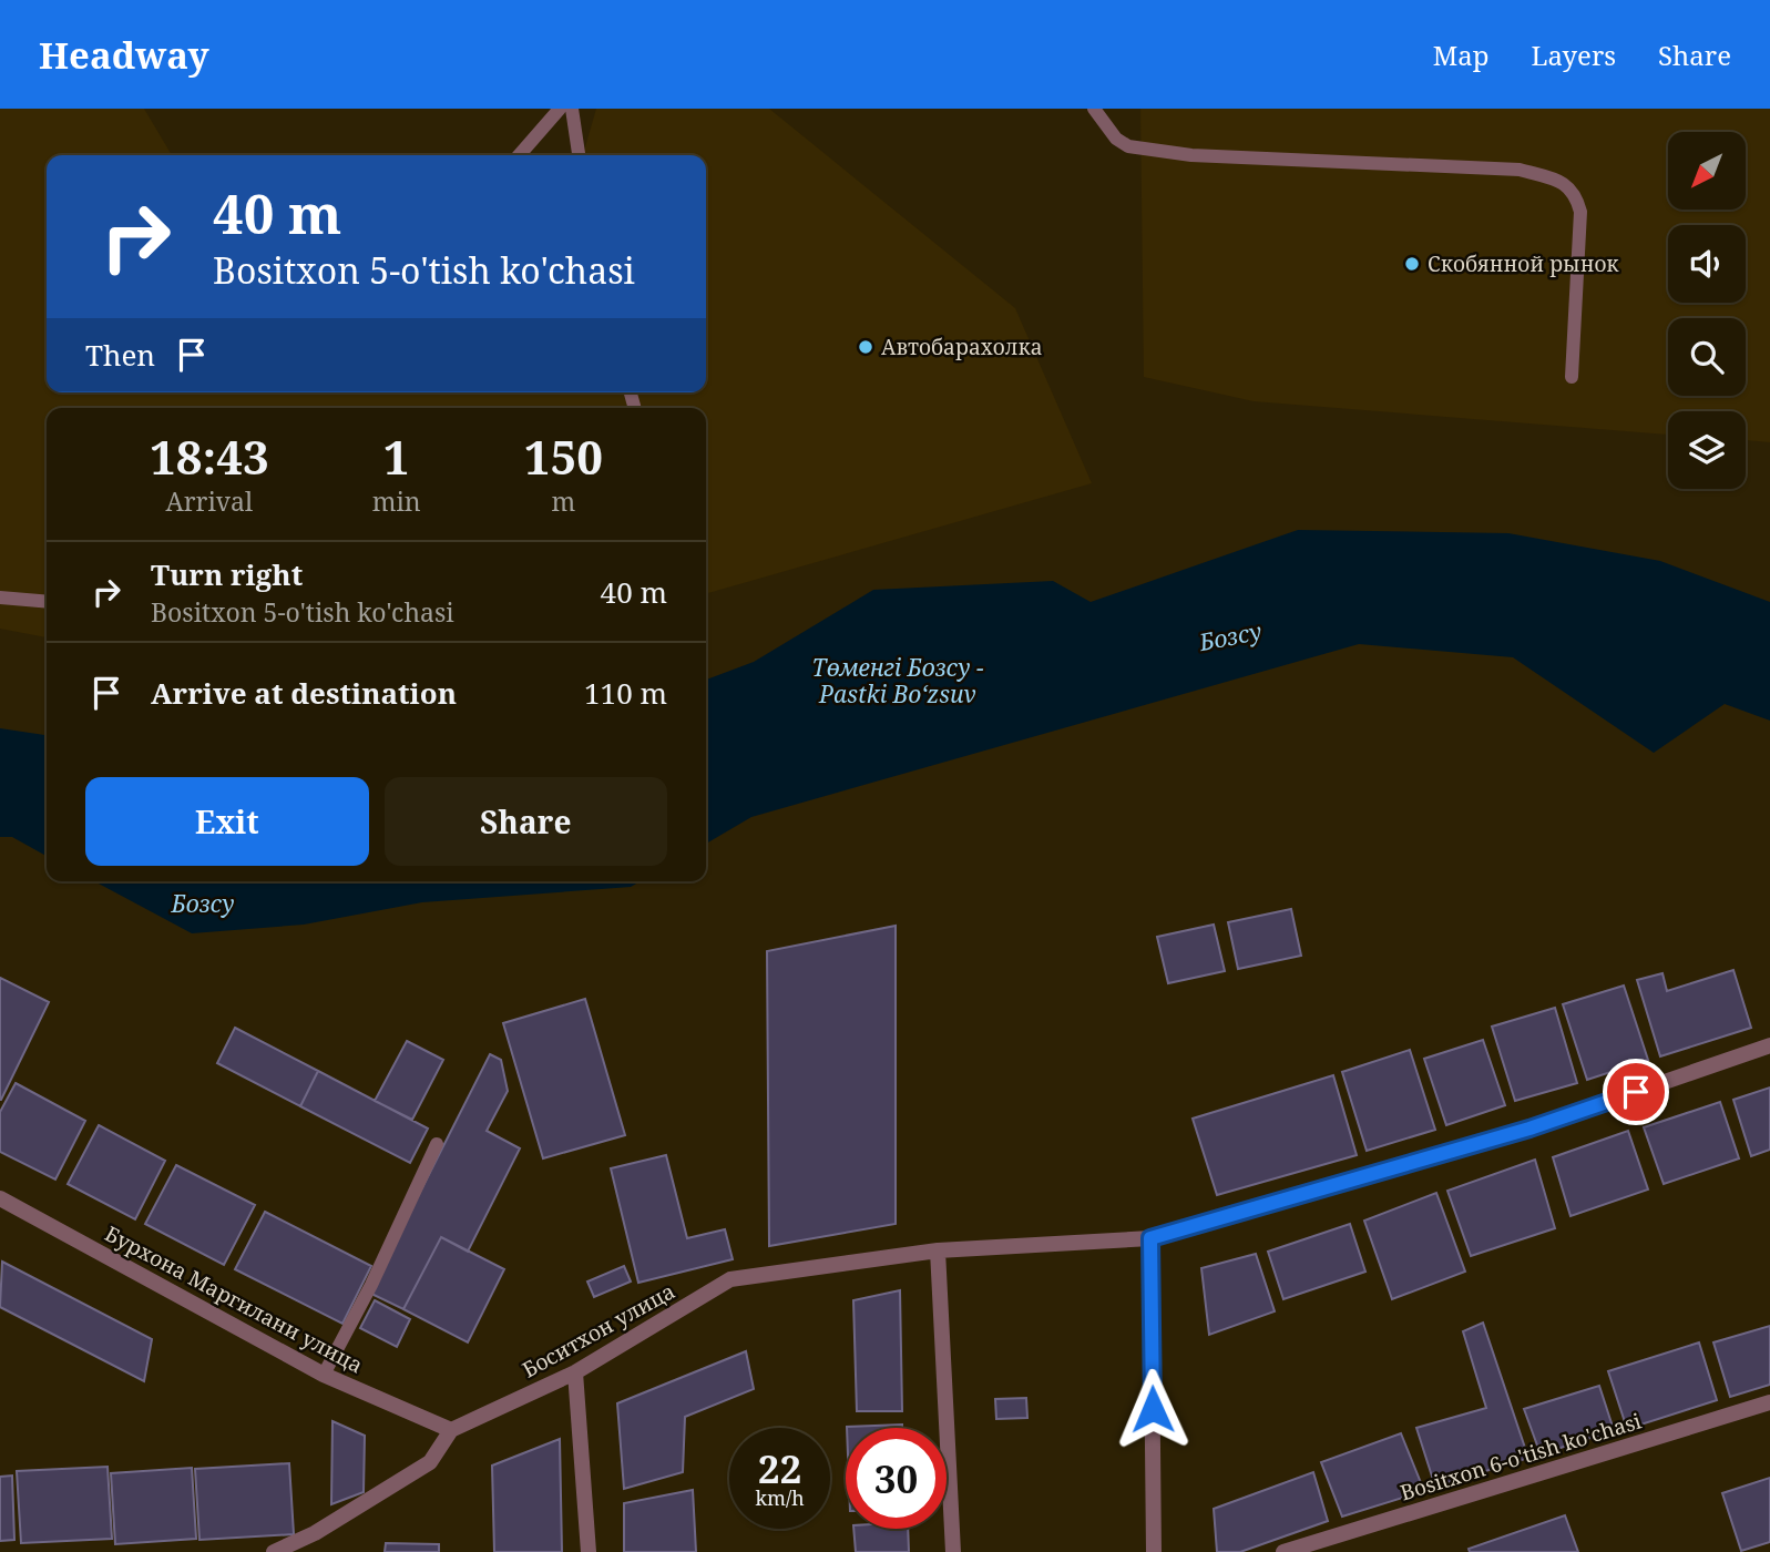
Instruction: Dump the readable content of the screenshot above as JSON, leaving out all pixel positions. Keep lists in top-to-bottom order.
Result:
{
  "streets": {
    "street": ["Бурхона Маргилани улица", "Боситхон улица", "Bositxon 6-o'tish ko'chasi"]
  },
  "crossings": [
    ["Бурхона Маргилани улица", "Боситхон улица"]
  ],
  "water": ["Бозсу", "Төменгі Бозсу - Pastki Boʻzsuv"],
  "places": ["Скобянной рынок", "Автобарахолка"],
  "north": "bottom left",
  "page": {
    "header": "Headway",
    "nav": ["Map", "Layers", "Share"],
    "turn": ["40 m", "Bositxon 5-o'tish ko'chasi"],
    "then": "Then",
    "eta": [
      "18:43",
      "Arrival",
      "1",
      "min",
      "150",
      "m"
    ],
    "list": [
      {
        "name": "Turn right",
        "note": "Bositxon 5-o'tish ko'chasi",
        "value": "40 m"
      },
      {
        "name": "Arrive at destination",
        "value": "110 m"
      }
    ],
    "buttons": ["Exit", "Share"],
    "speed": "22 km/h",
    "limit": "30"
  }
}
